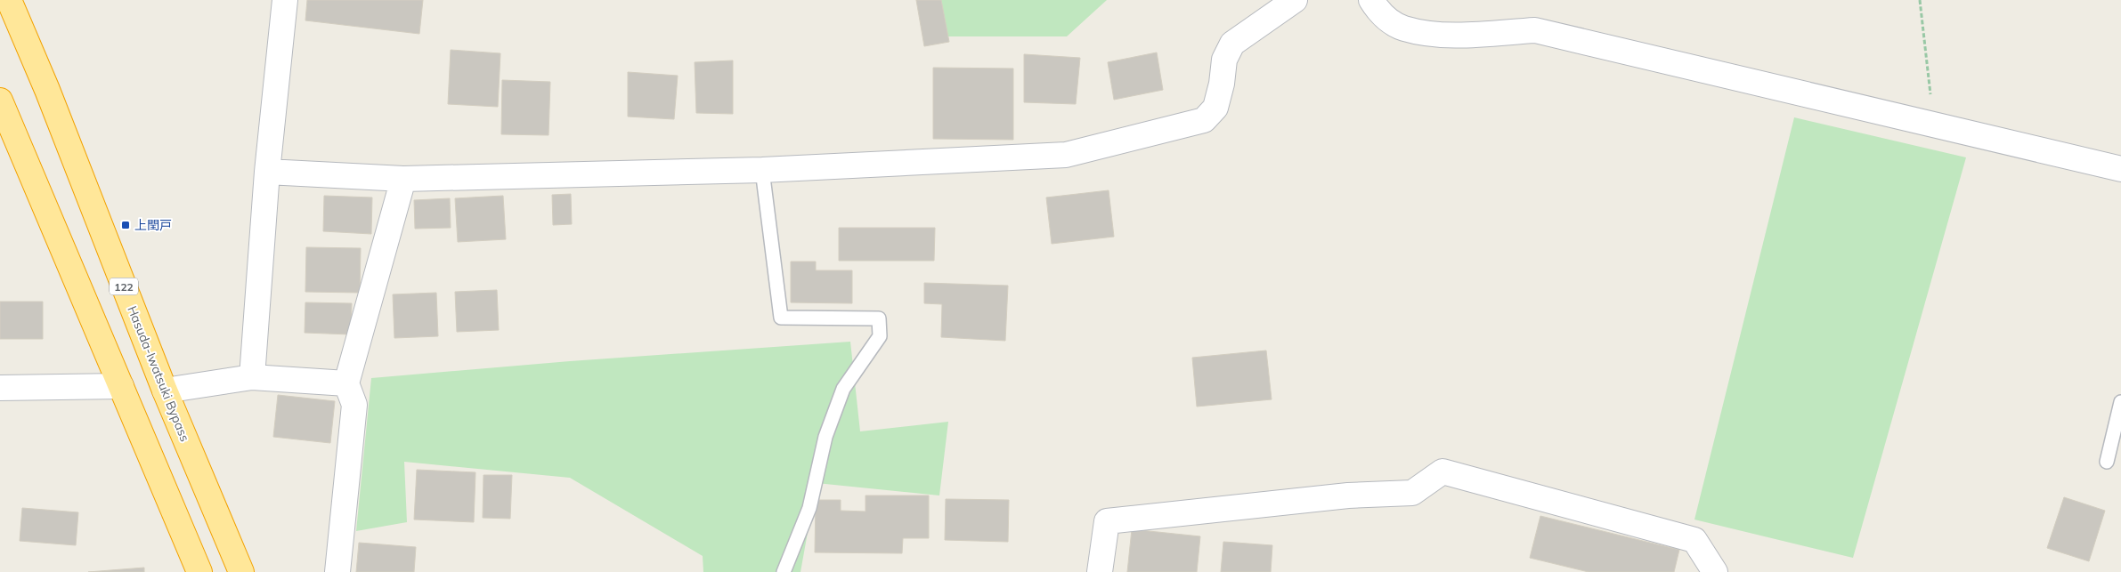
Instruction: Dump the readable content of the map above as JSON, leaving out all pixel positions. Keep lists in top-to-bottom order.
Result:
{
  "streets": {
    "highway": ["122", "Hasuda-Iwatsuki Bypass"]
  },
  "places": {
    "transit": ["上閏戸"]
  }
}
